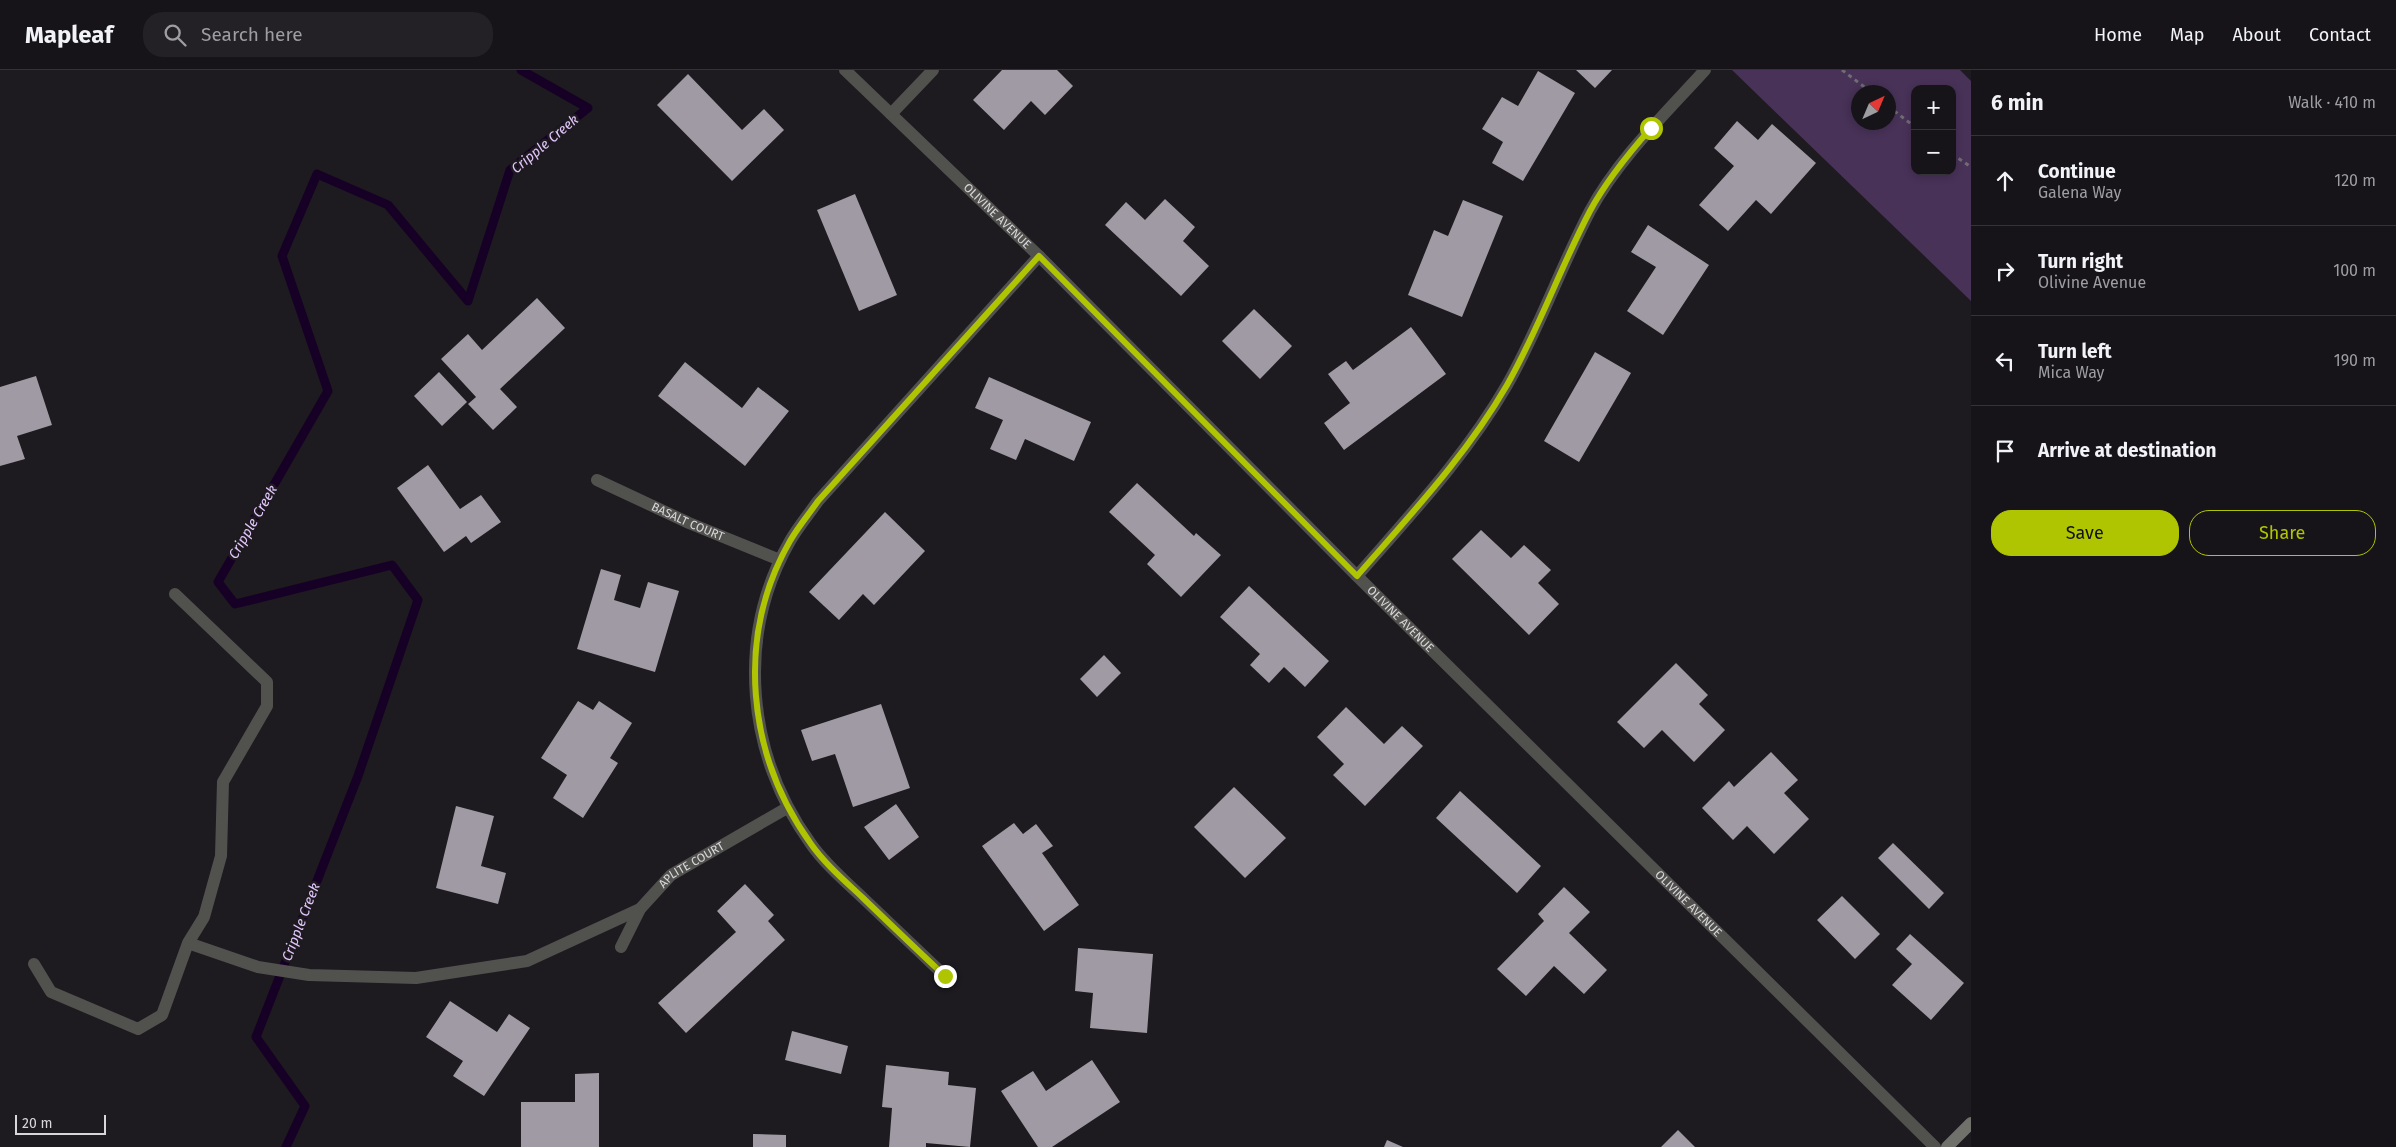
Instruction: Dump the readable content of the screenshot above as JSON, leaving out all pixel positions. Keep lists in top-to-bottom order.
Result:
{
  "streets": {
    "street": ["OLIVINE AVENUE", "BASALT COURT", "APLITE COURT"]
  },
  "water": ["Cripple Creek"],
  "scale_bar": "20 m",
  "north": "top right",
  "page": {
    "header": "Mapleaf",
    "search": "Search here",
    "nav": [
      "Home",
      "Map",
      "About",
      "Contact"
    ],
    "heading": ["6 min", "Walk · 410 m"],
    "map_buttons": ["+", "−"],
    "list": [
      ["Continue", "Galena Way", "120 m"],
      ["Turn right", "Olivine Avenue", "100 m"],
      ["Turn left", "Mica Way", "190 m"],
      "Arrive at destination"
    ],
    "buttons": ["Save", "Share"],
    "scale": "20 m"
  }
}
